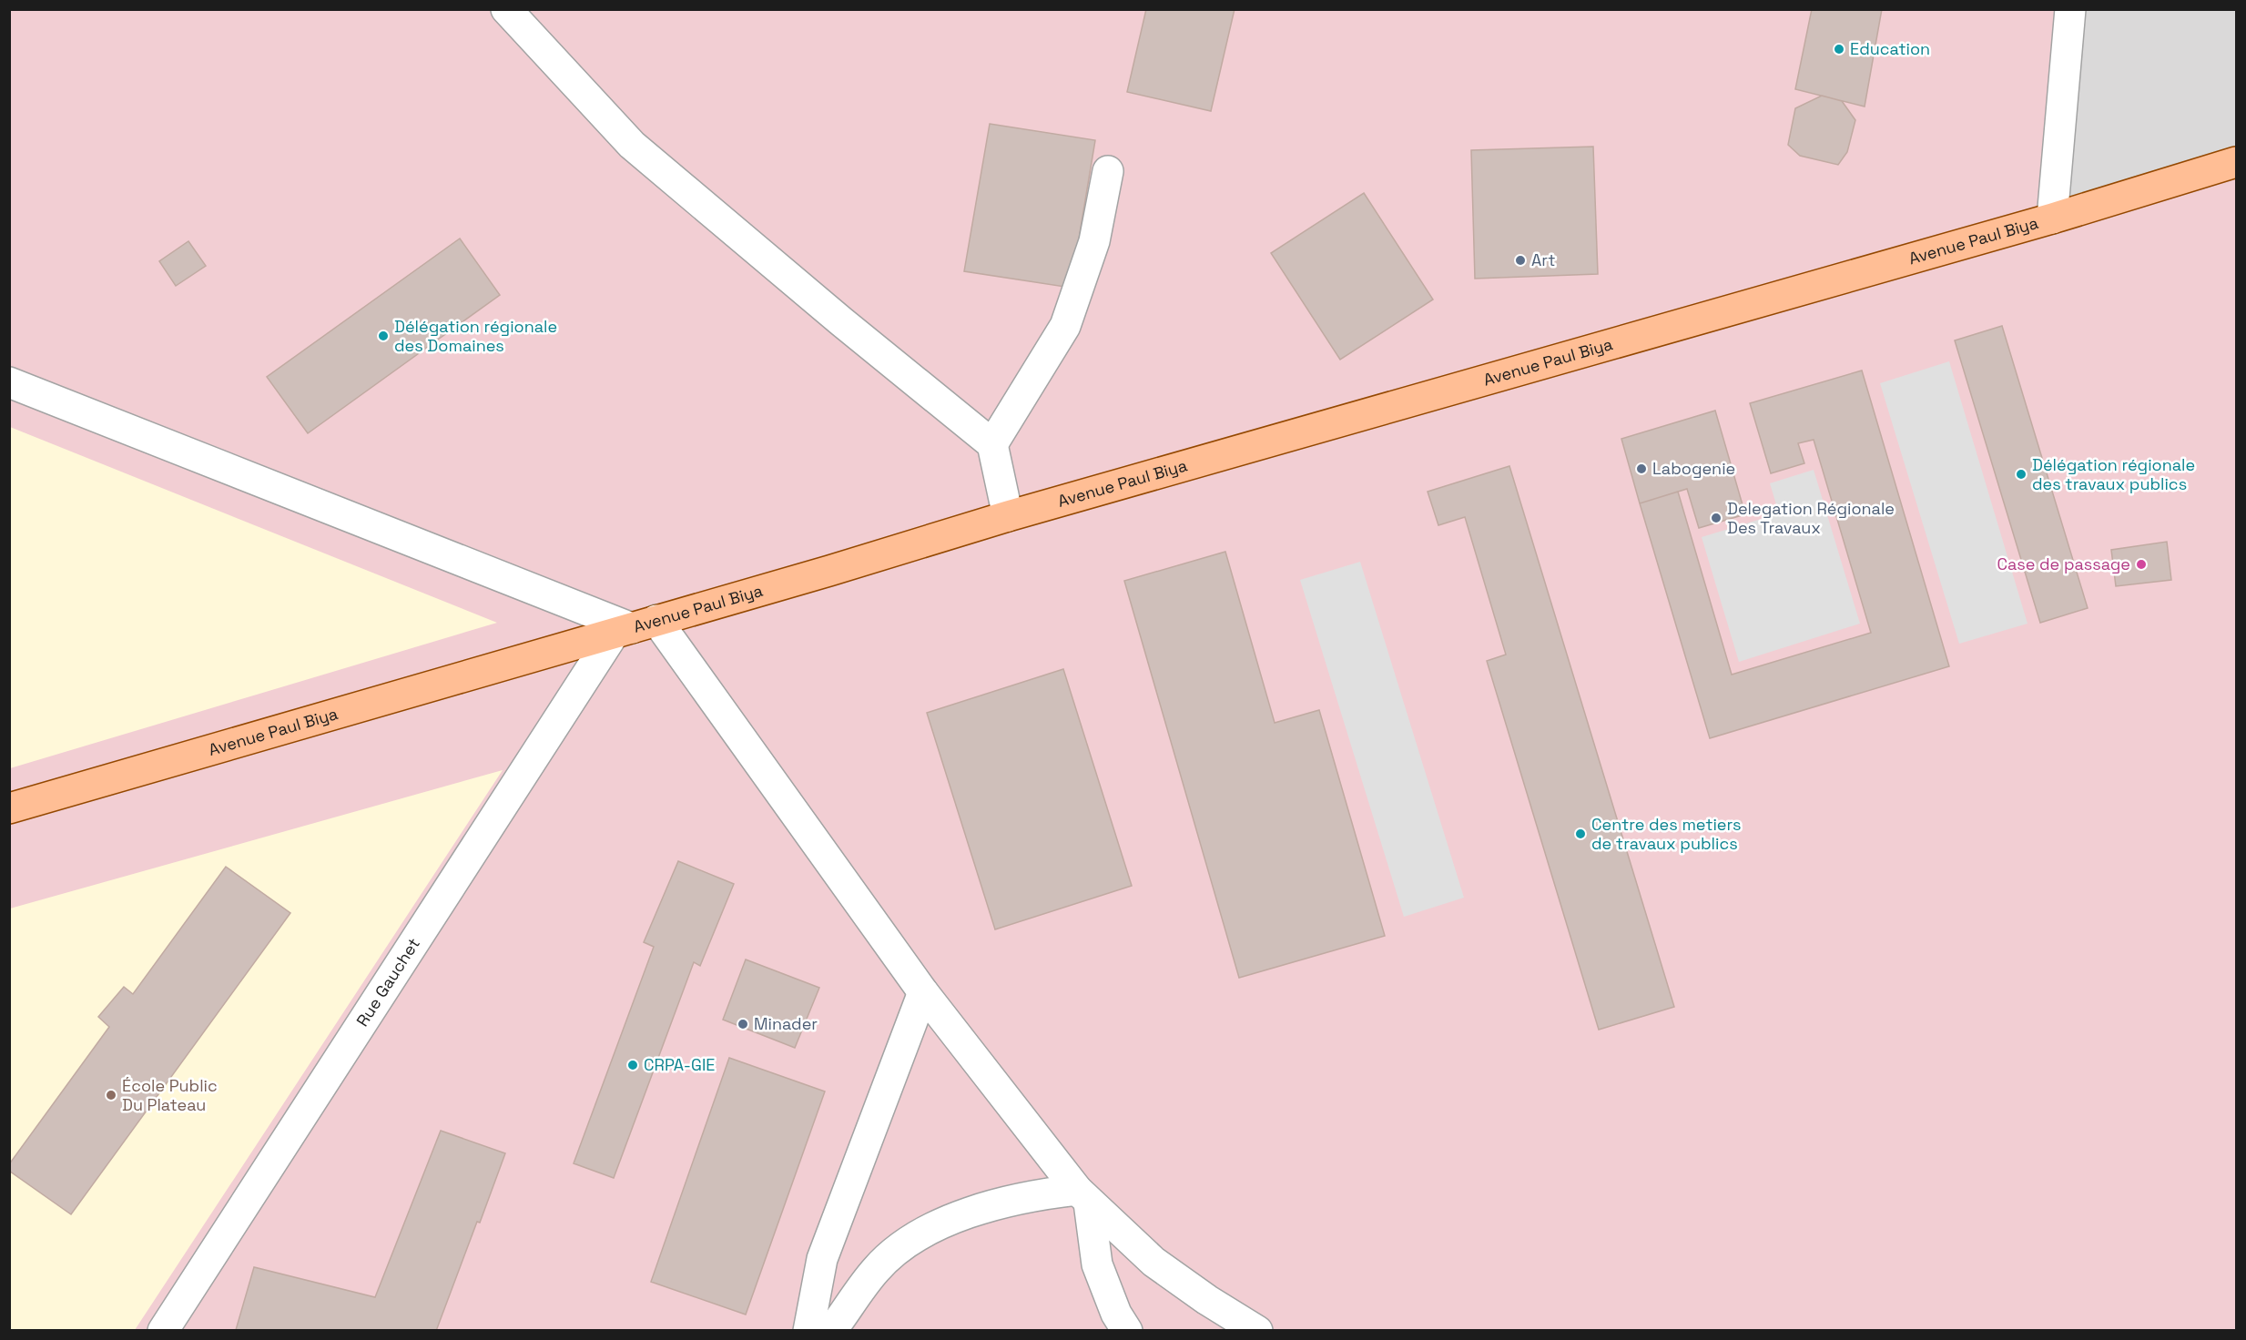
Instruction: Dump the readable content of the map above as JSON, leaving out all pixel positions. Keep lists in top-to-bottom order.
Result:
{
  "streets": {
    "main road": ["Avenue Paul Biya"],
    "street": ["Rue Gauchet"]
  },
  "crossings": [
    ["Avenue Paul Biya", "Rue Gauchet"]
  ],
  "places": [
    "Education",
    "Art",
    "Délégation régionale des Domaines",
    "Labogenie",
    "Délégation régionale des travaux publics",
    "Delegation Régionale Des Travaux",
    "Case de passage",
    "Centre des metiers de travaux publics",
    "Minader",
    "CRPA-GIE",
    "École Public Du Plateau"
  ]
}
